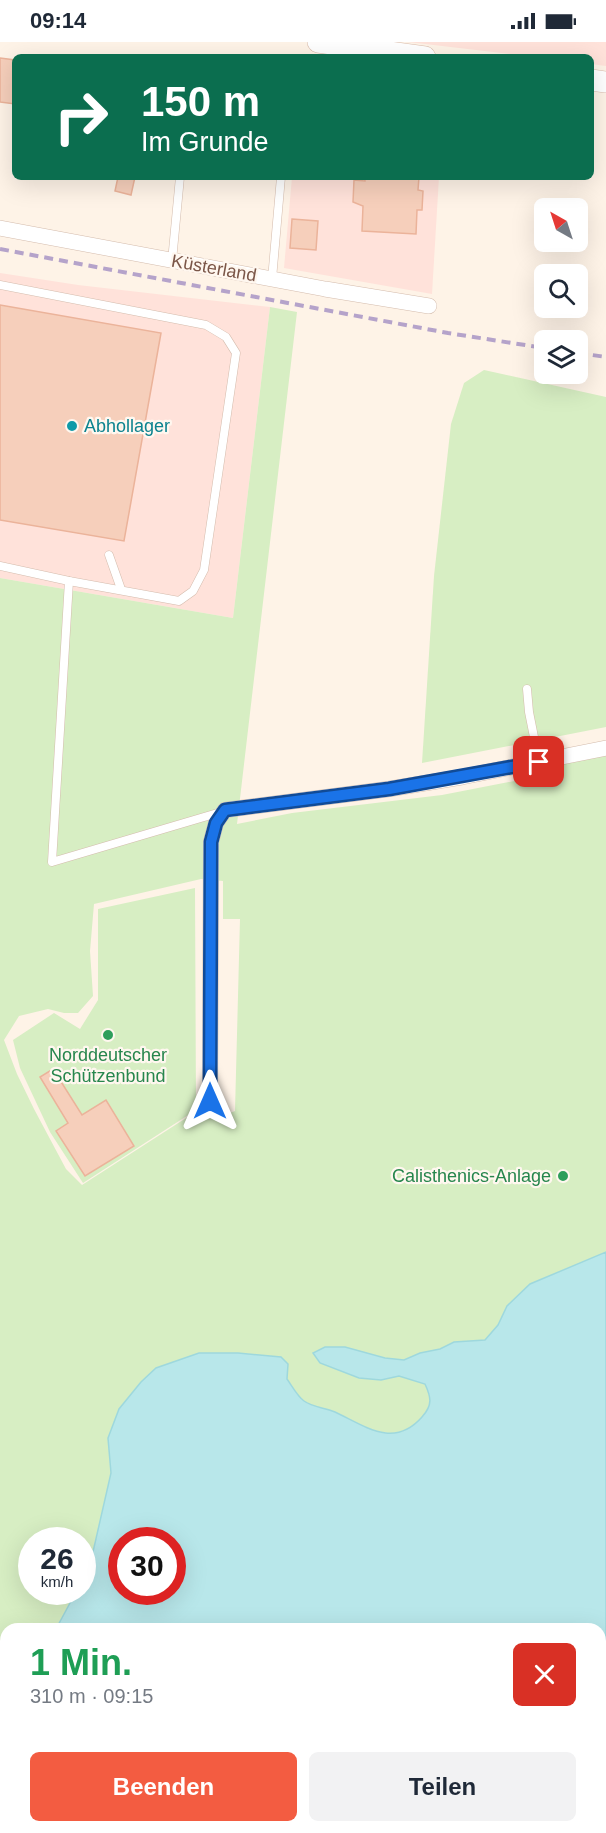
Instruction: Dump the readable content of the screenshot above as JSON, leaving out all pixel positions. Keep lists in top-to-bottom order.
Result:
{
  "streets": {
    "street": ["Küsterland"]
  },
  "places": ["Abhollager", "Norddeutscher Schützenbund", "Calisthenics-Anlage"],
  "north": "top left",
  "page": {
    "status": "09:14",
    "turn": ["150 m", "Im Grunde"],
    "speed": "26 km/h",
    "limit": "30",
    "heading": ["1 Min.", "310 m · 09:15"],
    "buttons": ["Beenden", "Teilen"]
  }
}
